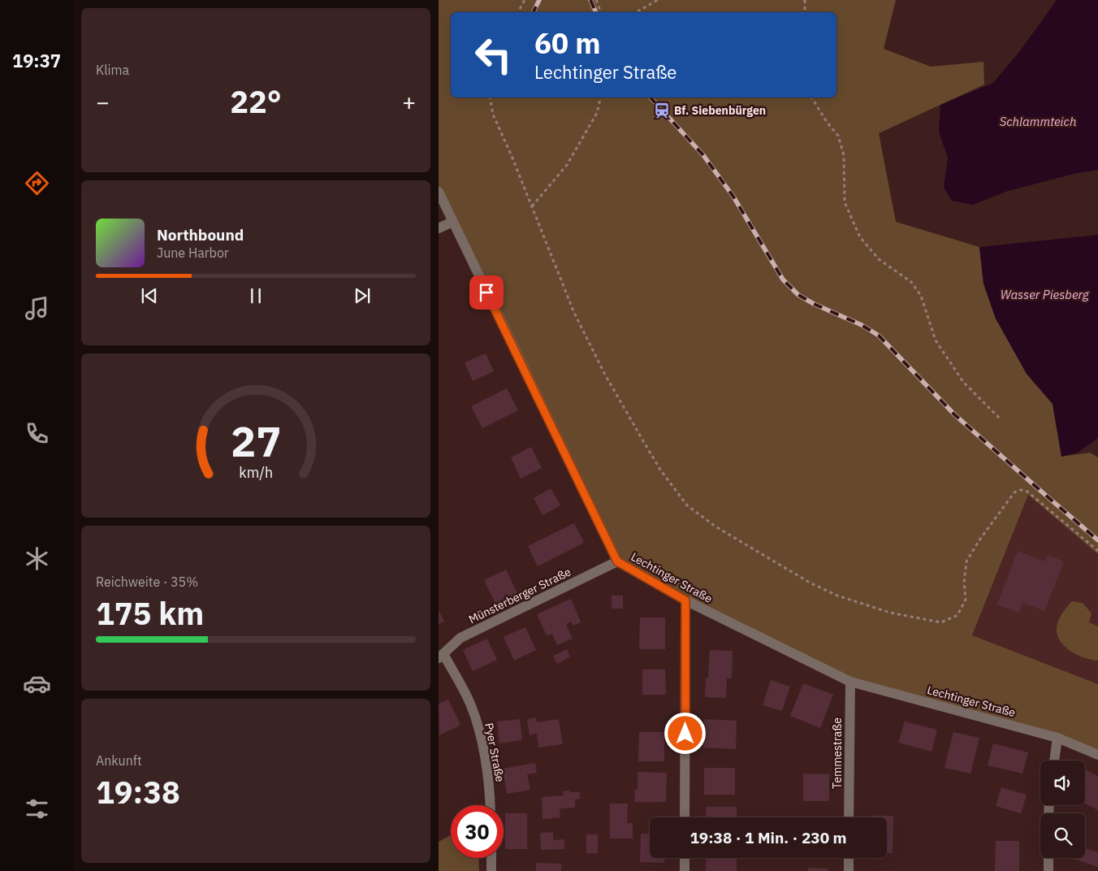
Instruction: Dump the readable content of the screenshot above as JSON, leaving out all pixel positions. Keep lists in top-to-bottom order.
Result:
{
  "streets": {
    "street": [
      "Lechtinger Straße",
      "Münsterberger Straße",
      "Pyer Straße",
      "Temmestraße"
    ]
  },
  "crossings": [
    ["Lechtinger Straße", "Münsterberger Straße"],
    ["Lechtinger Straße", "Temmestraße"],
    ["Münsterberger Straße", "Pyer Straße"]
  ],
  "water": ["Schlammteich", "Wasser Piesberg"],
  "places": {
    "station": ["Bf. Siebenbürgen"]
  },
  "page": {
    "tabs": "19:37",
    "tile": [
      "Klima",
      ["Reichweite · 35%", "175 km"],
      ["Ankunft", "19:38"]
    ],
    "turn": ["60 m", "Lechtinger Straße"],
    "heat": ["−", "22°", "+"],
    "song": ["Northbound", "June Harbor"],
    "limit": "30",
    "trip": "19:38 · 1 Min. · 230 m",
    "gauge": ["27", "km/h"]
  }
}
